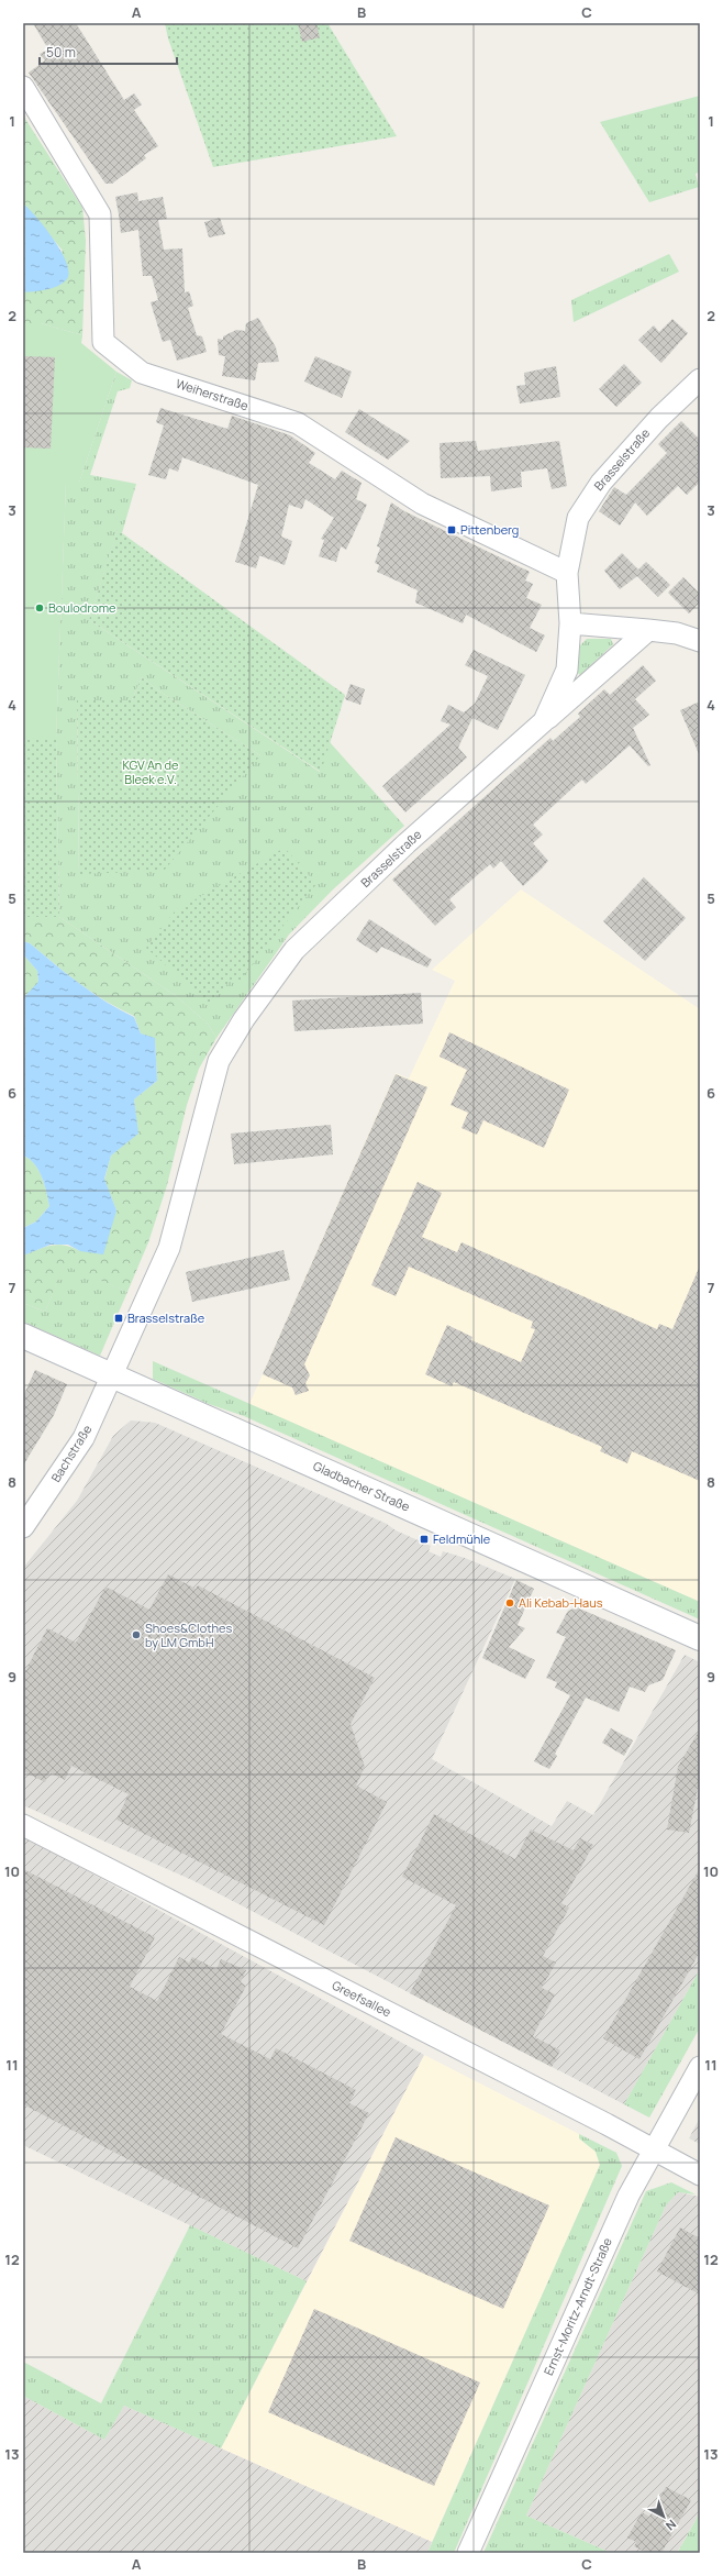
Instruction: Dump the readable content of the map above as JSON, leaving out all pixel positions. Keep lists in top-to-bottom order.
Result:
{
  "streets": {
    "main road": ["Gladbacher Straße"],
    "street": [
      "Weiherstraße",
      "Brasselstraße",
      "Bachstraße",
      "Greefsallee",
      "Ernst-Moritz-Arndt-Straße"
    ]
  },
  "crossings": [
    ["Weiherstraße", "Brasselstraße"],
    ["Brasselstraße", "Bachstraße"],
    ["Brasselstraße", "Gladbacher Straße"],
    ["Bachstraße", "Gladbacher Straße"],
    ["Greefsallee", "Ernst-Moritz-Arndt-Straße"]
  ],
  "parks": ["KGV An de Bleek e.V."],
  "places": {
    "transit": ["Pittenberg", "Brasselstraße", "Feldmühle"],
    "other": ["Boulodrome", "Ali Kebab-Haus", "Shoes&Clothes by LM GmbH"]
  },
  "scale_bar": "50 m",
  "north": "bottom right",
  "grid": {
    "columns": ["A", "B", "C"],
    "rows": [
      "1",
      "2",
      "3",
      "4",
      "5",
      "6",
      "7",
      "8",
      "9",
      "10",
      "11",
      "12",
      "13"
    ]
  }
}
